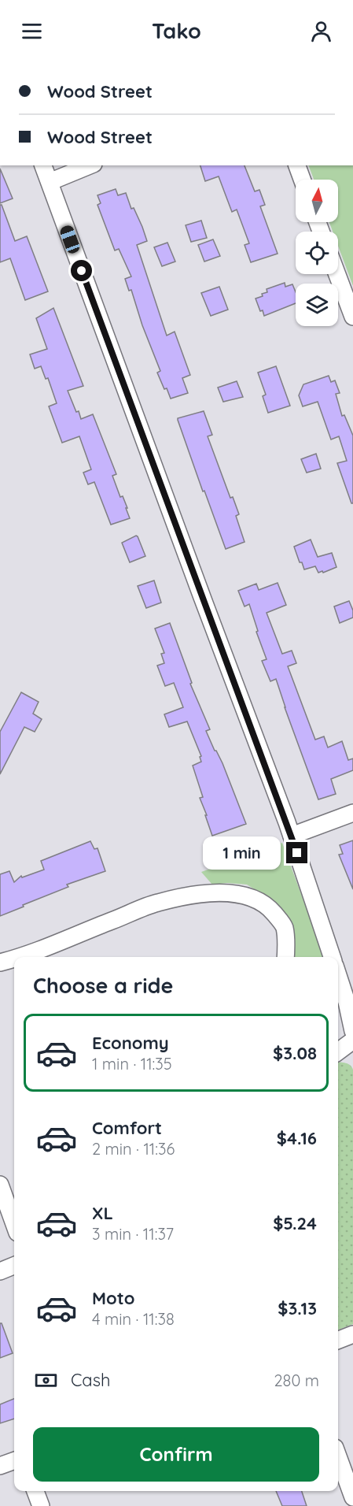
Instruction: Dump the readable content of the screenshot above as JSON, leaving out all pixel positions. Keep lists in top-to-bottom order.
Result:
{
  "north": "top",
  "page": {
    "header": "Tako",
    "banner": ["Wood Street", "Wood Street"],
    "bubble": "1 min",
    "heading": "Choose a ride",
    "list": [
      {
        "name": "Economy",
        "note": "1 min · 11:35",
        "value": "$3.08"
      },
      {
        "name": "Comfort",
        "note": "2 min · 11:36",
        "value": "$4.16"
      },
      {
        "name": "XL",
        "note": "3 min · 11:37",
        "value": "$5.24"
      },
      {
        "name": "Moto",
        "note": "4 min · 11:38",
        "value": "$3.13"
      }
    ],
    "pay": ["Cash", "280 m"],
    "buttons": "Confirm"
  }
}
